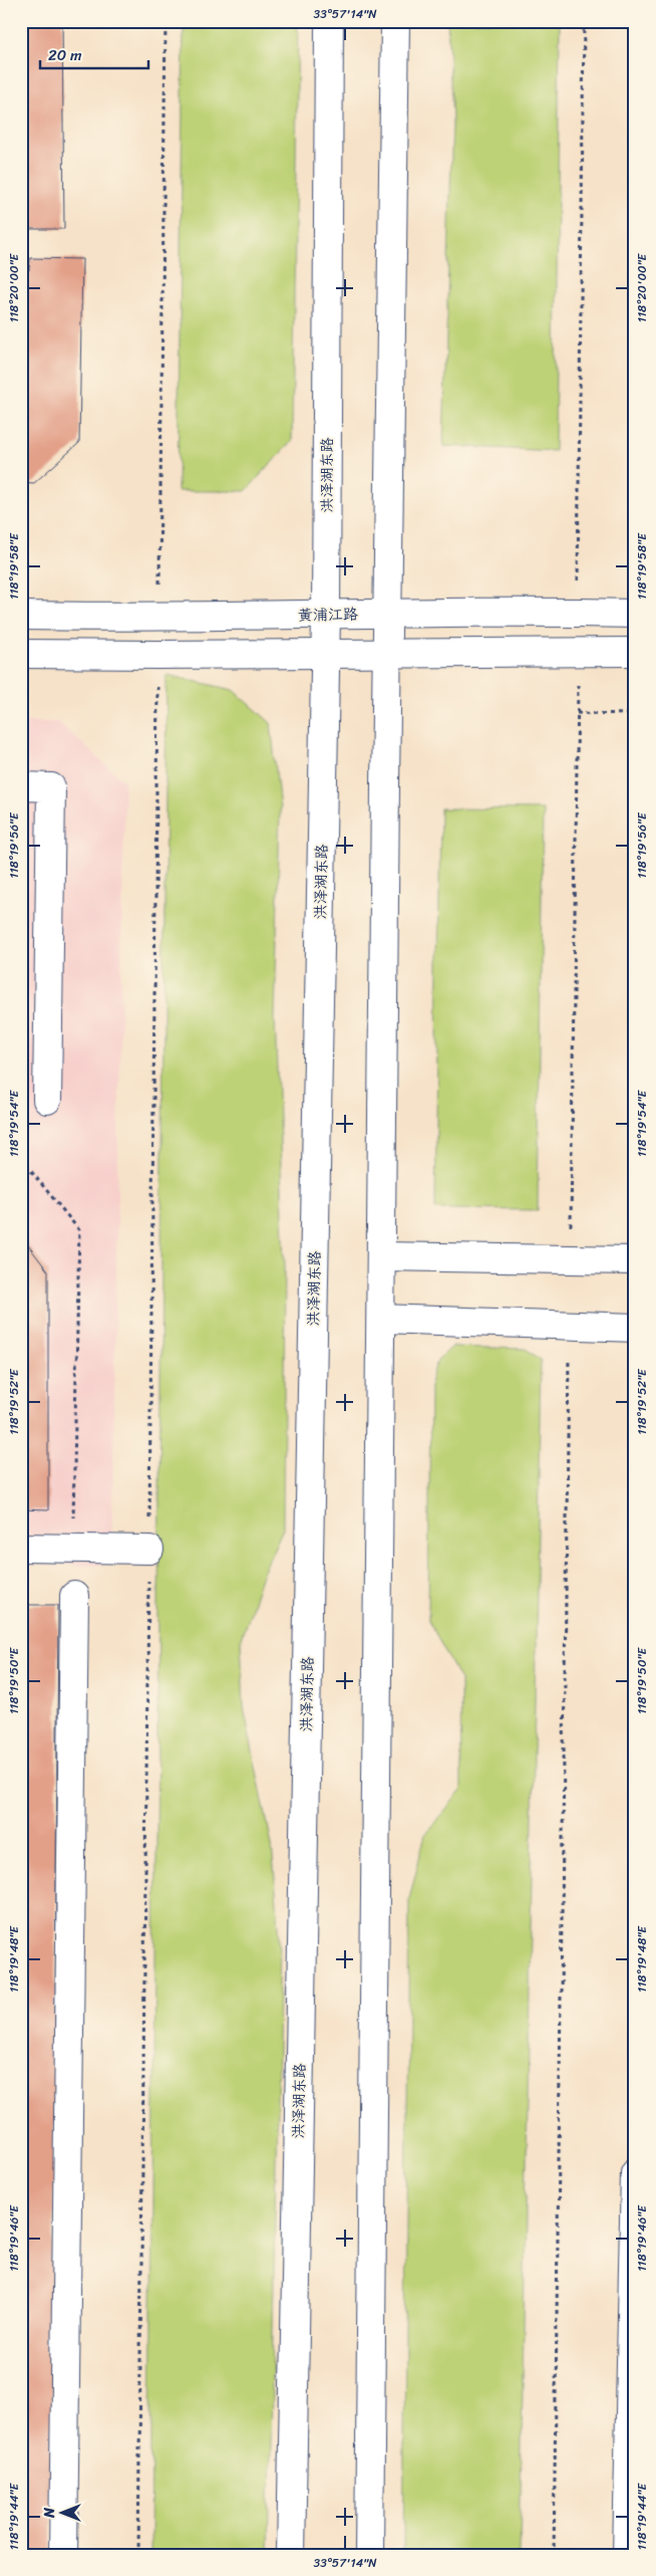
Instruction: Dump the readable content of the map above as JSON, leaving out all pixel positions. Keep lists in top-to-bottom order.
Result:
{
  "streets": {
    "main road": ["洪泽湖东路", "黄浦江路"]
  },
  "crossings": [
    ["洪泽湖东路", "黄浦江路"]
  ],
  "scale_bar": "20 m",
  "north": "left",
  "coordinates": [
    "33°57'14\"N",
    "118°20'00\"E",
    "118°19'58\"E",
    "118°19'56\"E",
    "118°19'54\"E",
    "118°19'52\"E",
    "118°19'50\"E",
    "118°19'48\"E",
    "118°19'46\"E",
    "118°19'44\"E"
  ]
}
